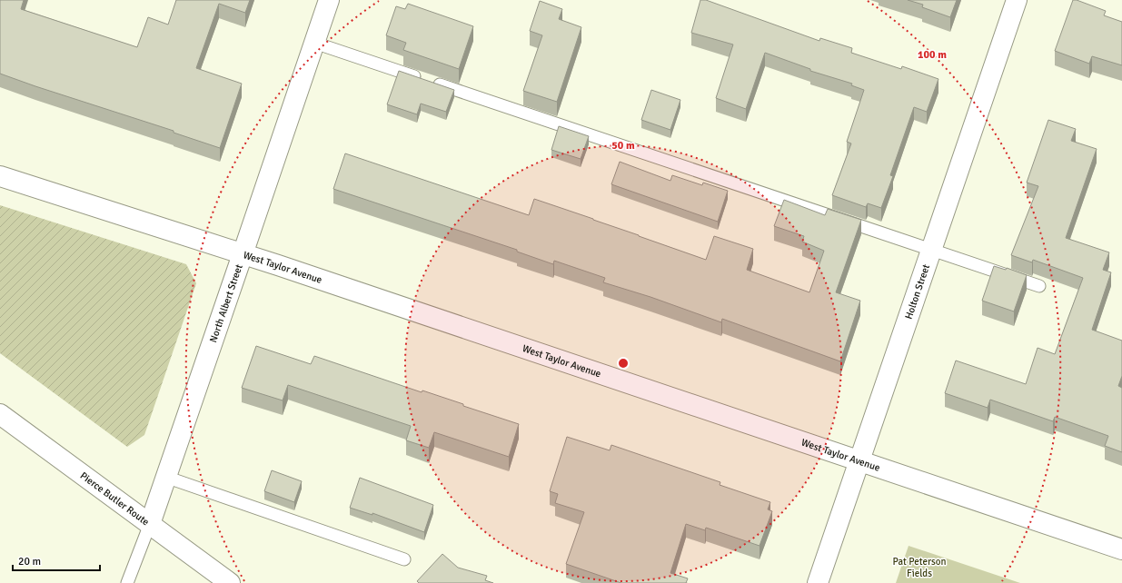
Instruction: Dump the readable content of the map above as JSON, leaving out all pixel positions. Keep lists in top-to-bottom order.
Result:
{
  "streets": {
    "street": [
      "West Taylor Avenue",
      "Holton Street",
      "North Albert Street",
      "Pierce Butler Route"
    ]
  },
  "crossings": [
    ["West Taylor Avenue", "Holton Street"],
    ["West Taylor Avenue", "North Albert Street"],
    ["North Albert Street", "Pierce Butler Route"]
  ],
  "parks": ["Pat Peterson Fields"],
  "scale_bar": "20 m",
  "rings": ["100 m", "50 m"]
}
